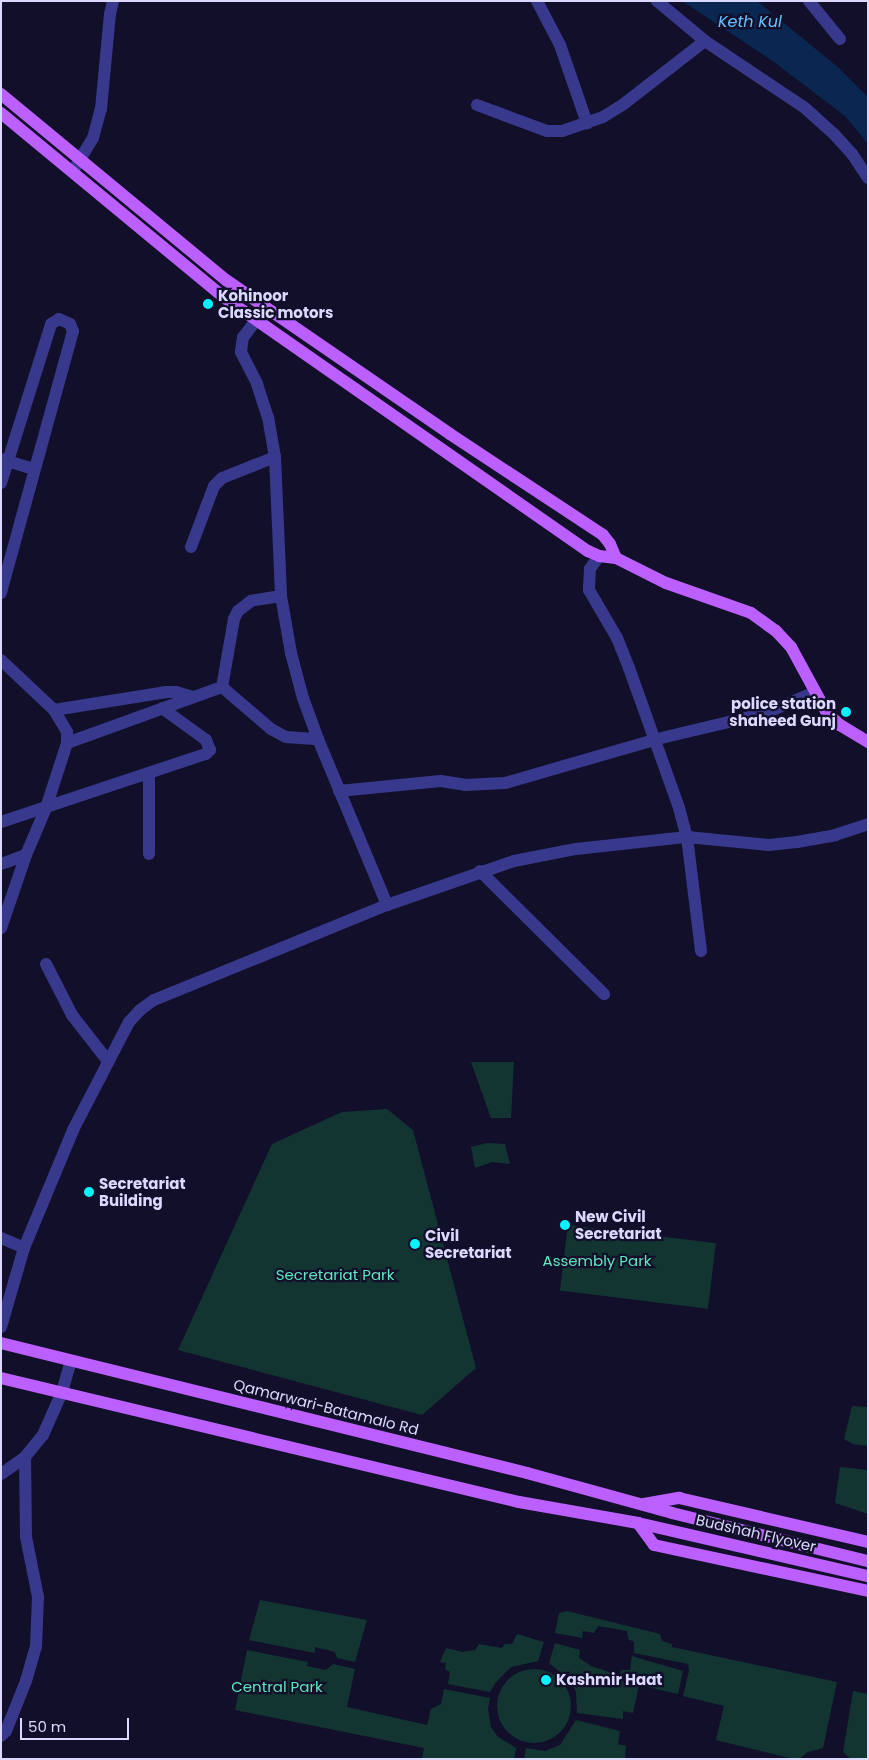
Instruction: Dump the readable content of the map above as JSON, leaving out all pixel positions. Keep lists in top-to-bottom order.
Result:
{
  "streets": {
    "main road": ["Qamarwari-Batamalo Rd", "Budshah Flyover"]
  },
  "crossings": [
    ["Qamarwari-Batamalo Rd", "Budshah Flyover"]
  ],
  "water": ["Keth Kul"],
  "parks": ["Assembly Park", "Secretariat Park", "Central Park"],
  "places": [
    "Kohinoor Classic motors",
    "police station shaheed Gunj",
    "Secretariat Building",
    "New Civil Secretariat",
    "Civil Secretariat",
    "Kashmir Haat"
  ],
  "scale_bar": "50 m"
}
